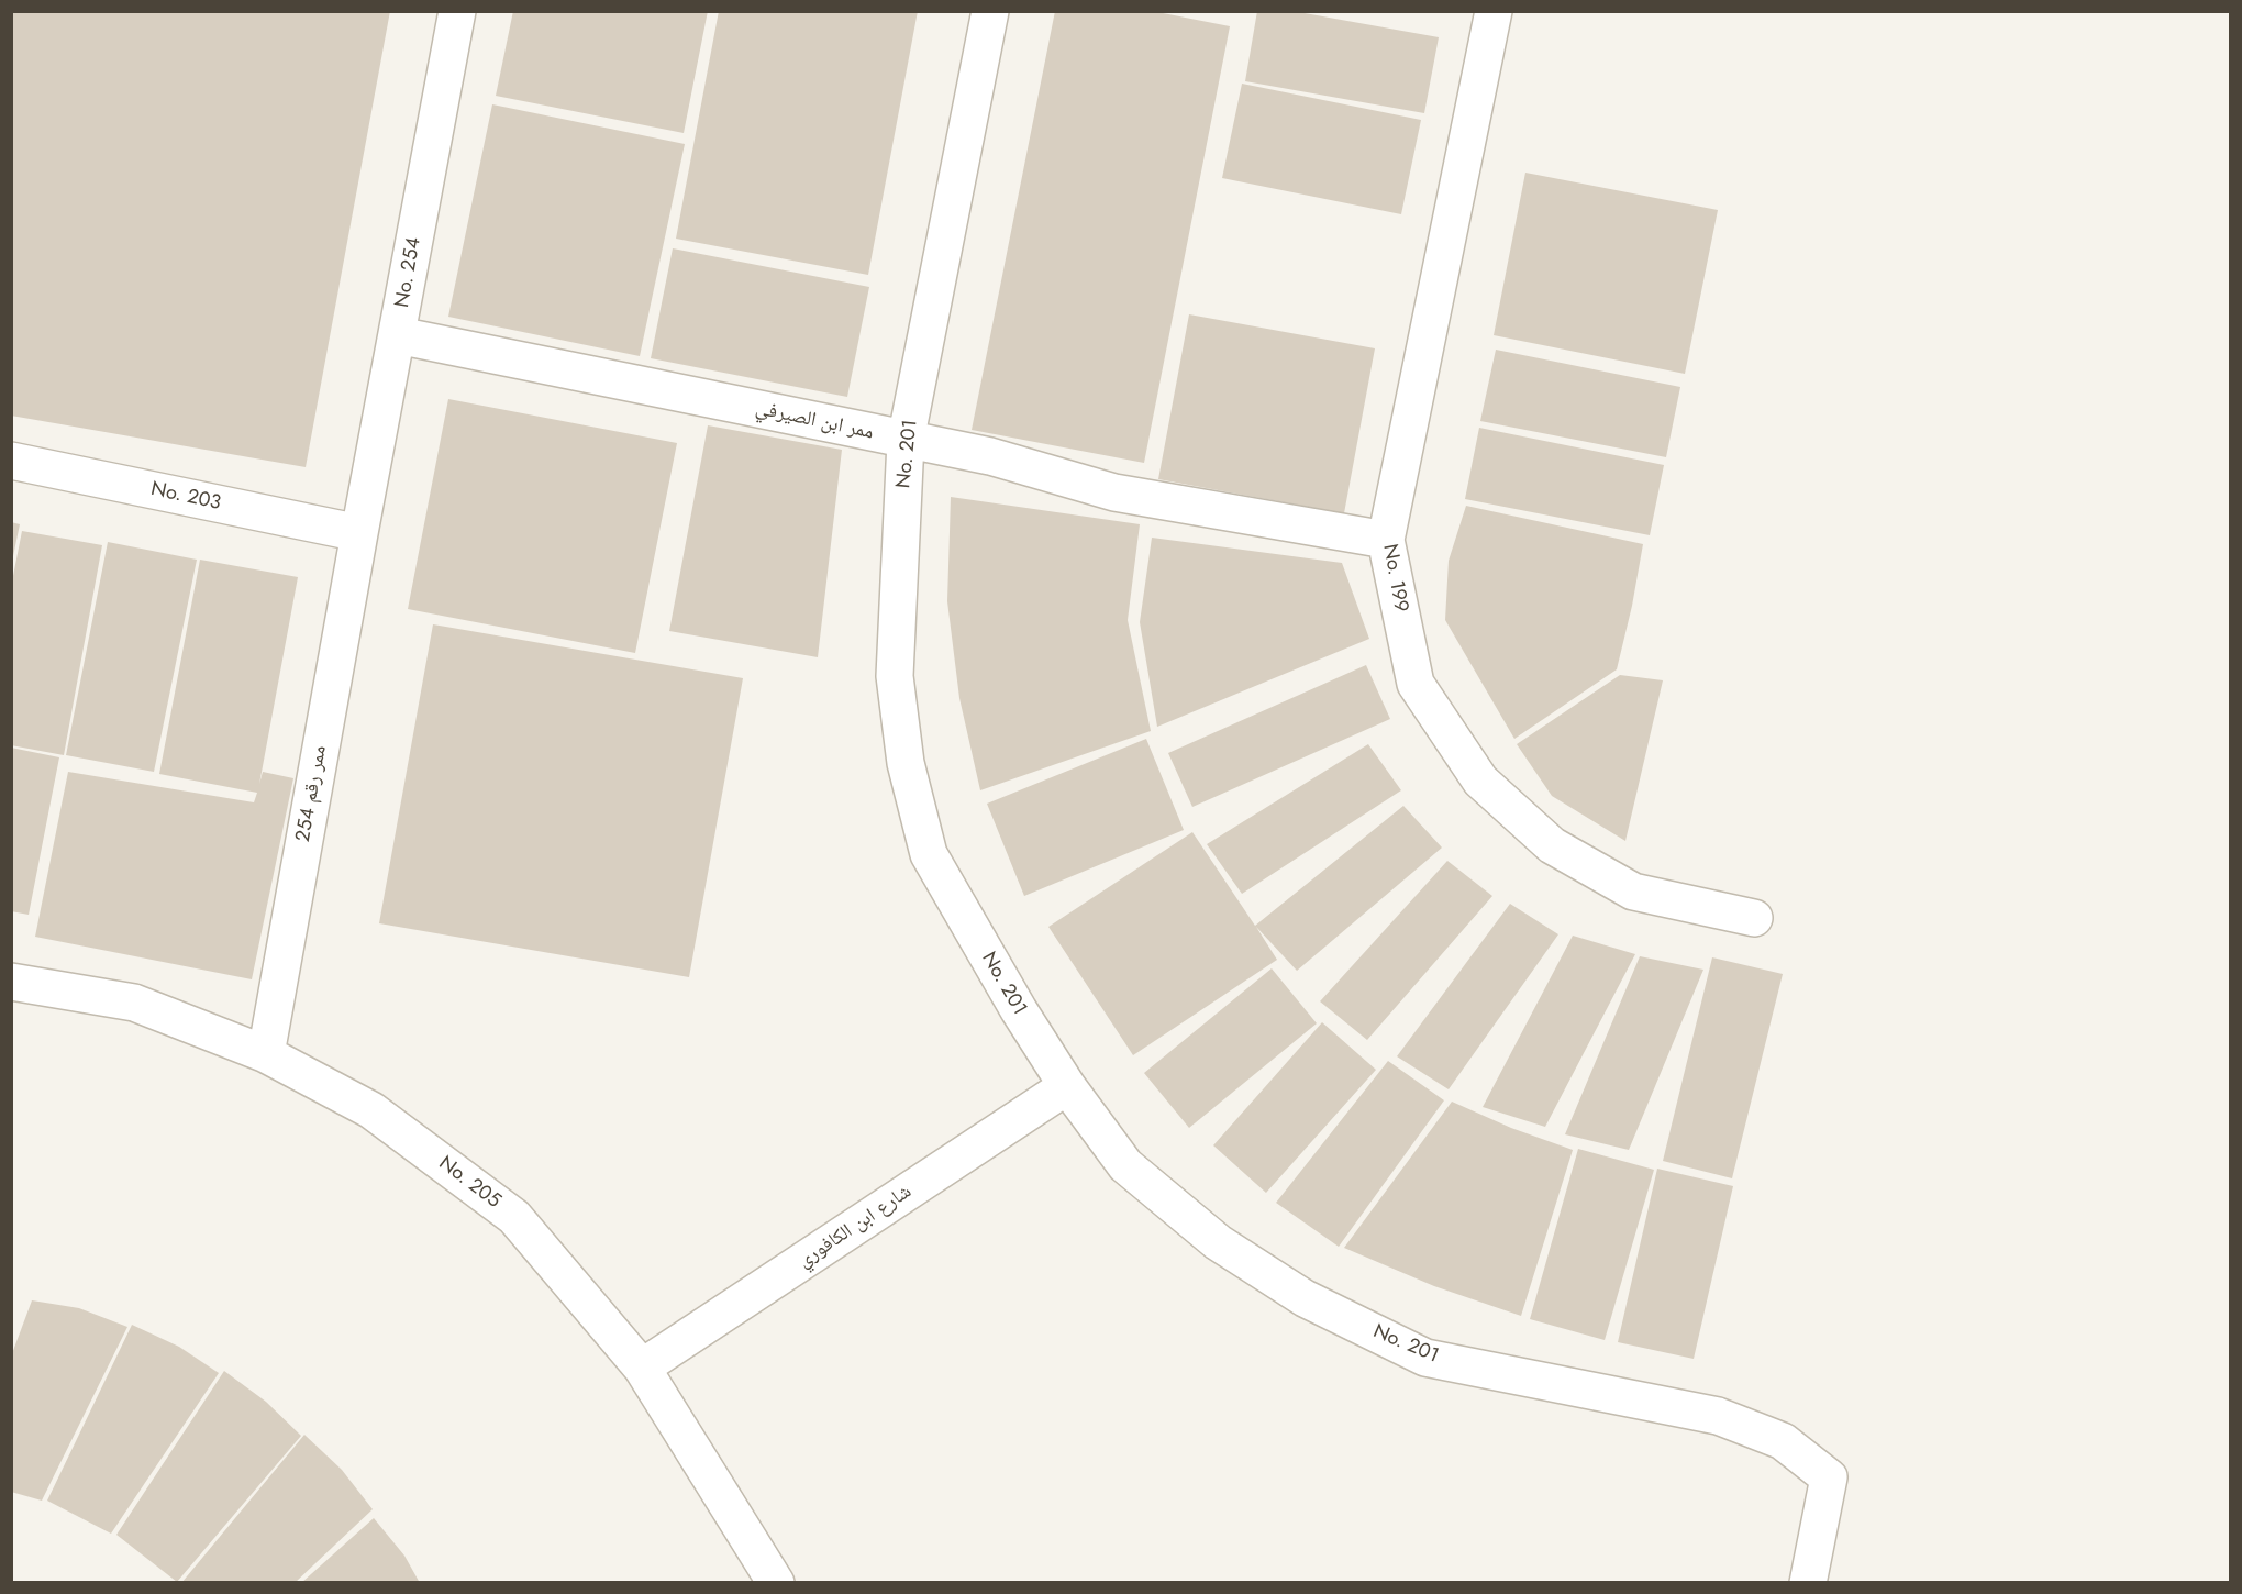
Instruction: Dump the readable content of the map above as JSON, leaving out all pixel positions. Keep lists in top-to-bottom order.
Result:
{
  "streets": {
    "street": [
      "No. 254",
      "ممر ابن الصيرفي",
      "No. 201",
      "No. 203",
      "No. 199",
      "ممر رقم 254",
      "No. 205",
      "شارع ابن الكافوري"
    ]
  },
  "crossings": [
    ["No. 254", "ممر ابن الصيرفي"],
    ["No. 254", "No. 203"],
    ["No. 254", "ممر رقم 254"],
    ["ممر ابن الصيرفي", "No. 201"],
    ["ممر ابن الصيرفي", "No. 199"],
    ["No. 201", "شارع ابن الكافوري"],
    ["No. 203", "ممر رقم 254"],
    ["ممر رقم 254", "No. 205"],
    ["No. 205", "شارع ابن الكافوري"]
  ]
}
